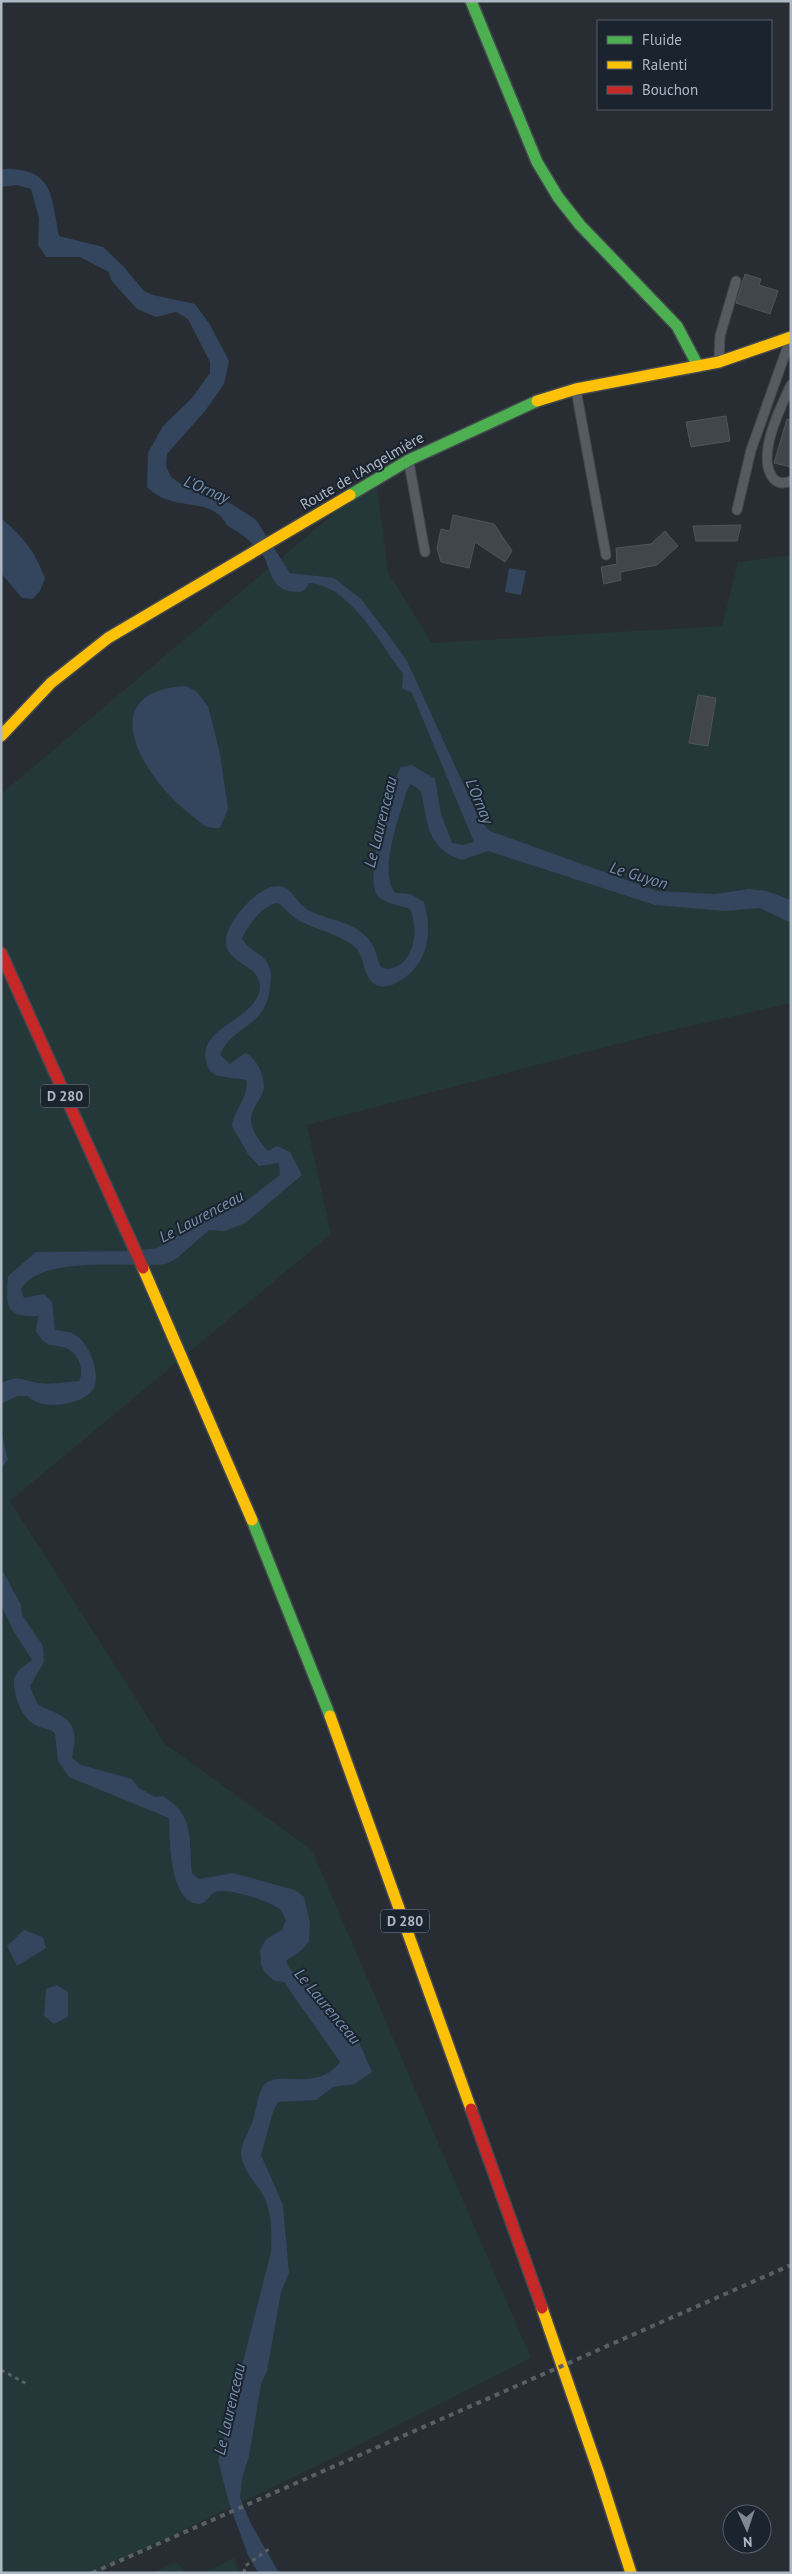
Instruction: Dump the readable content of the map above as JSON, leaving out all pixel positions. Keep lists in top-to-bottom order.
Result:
{
  "streets": {
    "main road": ["Route de l'Angelmière", "D 280"]
  },
  "water": ["L'Ornay", "Le Laurenceau", "Le Guyon"],
  "legend": ["Fluide", "Ralenti", "Bouchon"],
  "north": "bottom"
}
